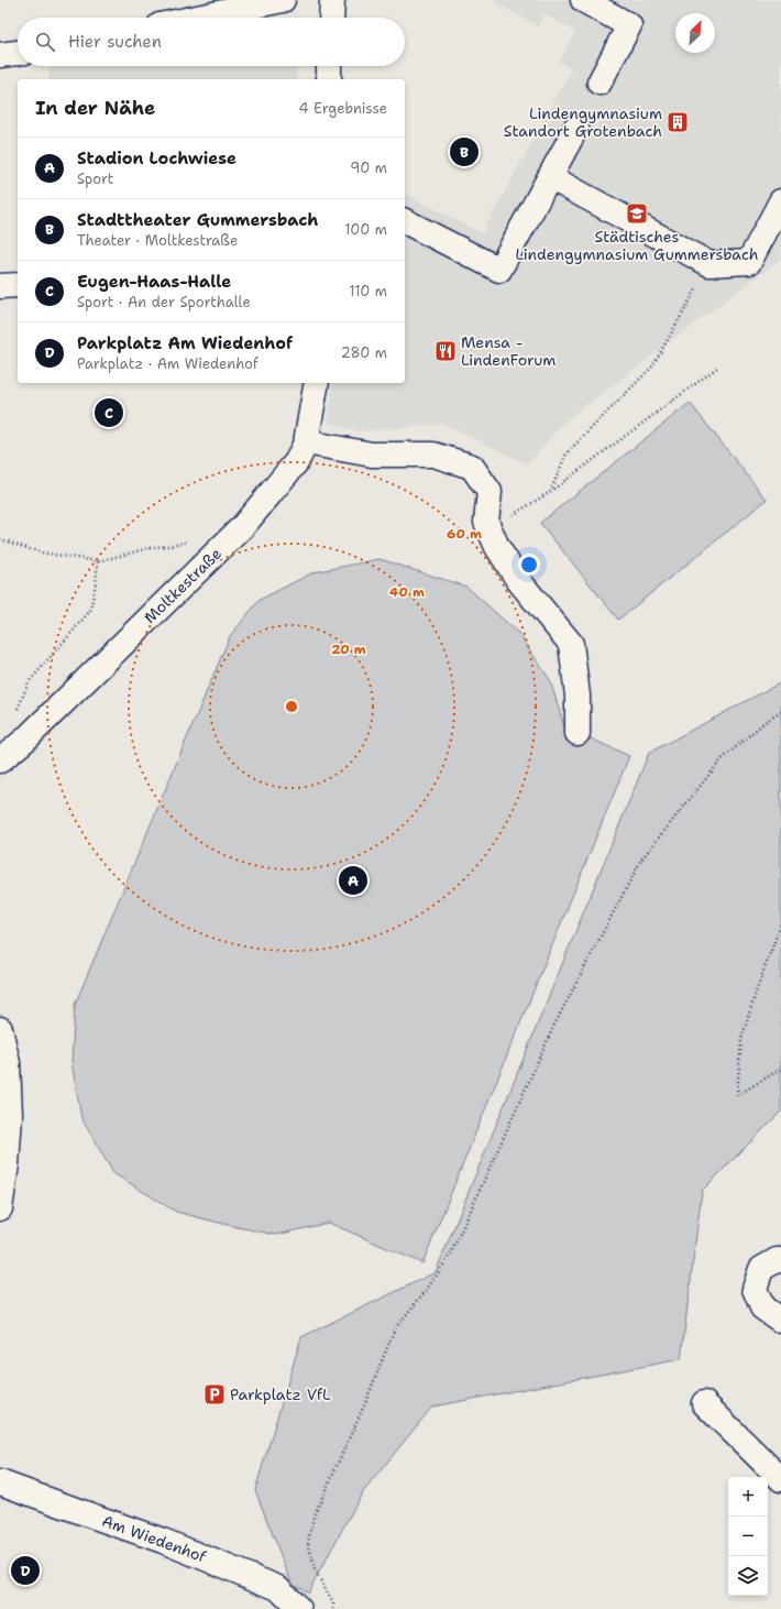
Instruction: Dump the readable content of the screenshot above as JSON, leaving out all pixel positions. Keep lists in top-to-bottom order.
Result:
{
  "streets": {
    "street": ["Moltkestraße", "Am Wiedenhof"]
  },
  "places": {
    "building": ["Lindengymnasium Standort Grotenbach"],
    "school or university": ["Städtisches Lindengymnasium Gummersbach"],
    "restaurant": ["Mensa - LindenForum"],
    "parking": ["Parkplatz VfL"]
  },
  "north": "top right",
  "page": {
    "search": "Hier suchen",
    "heading": ["In der Nähe", "4 Ergebnisse"],
    "pins": [
      "B",
      "C",
      "A",
      "D"
    ],
    "list": [
      {
        "mark": "A",
        "name": "Stadion Lochwiese",
        "note": "Sport",
        "value": "90 m"
      },
      {
        "mark": "B",
        "name": "Stadttheater Gummersbach",
        "note": "Theater · Moltkestraße",
        "value": "100 m"
      },
      {
        "mark": "C",
        "name": "Eugen-Haas-Halle",
        "note": "Sport · An der Sporthalle",
        "value": "110 m"
      },
      {
        "mark": "D",
        "name": "Parkplatz Am Wiedenhof",
        "note": "Parkplatz · Am Wiedenhof",
        "value": "280 m"
      }
    ],
    "map_buttons": ["+", "−"]
  },
  "rings": ["60 m", "40 m", "20 m"]
}
